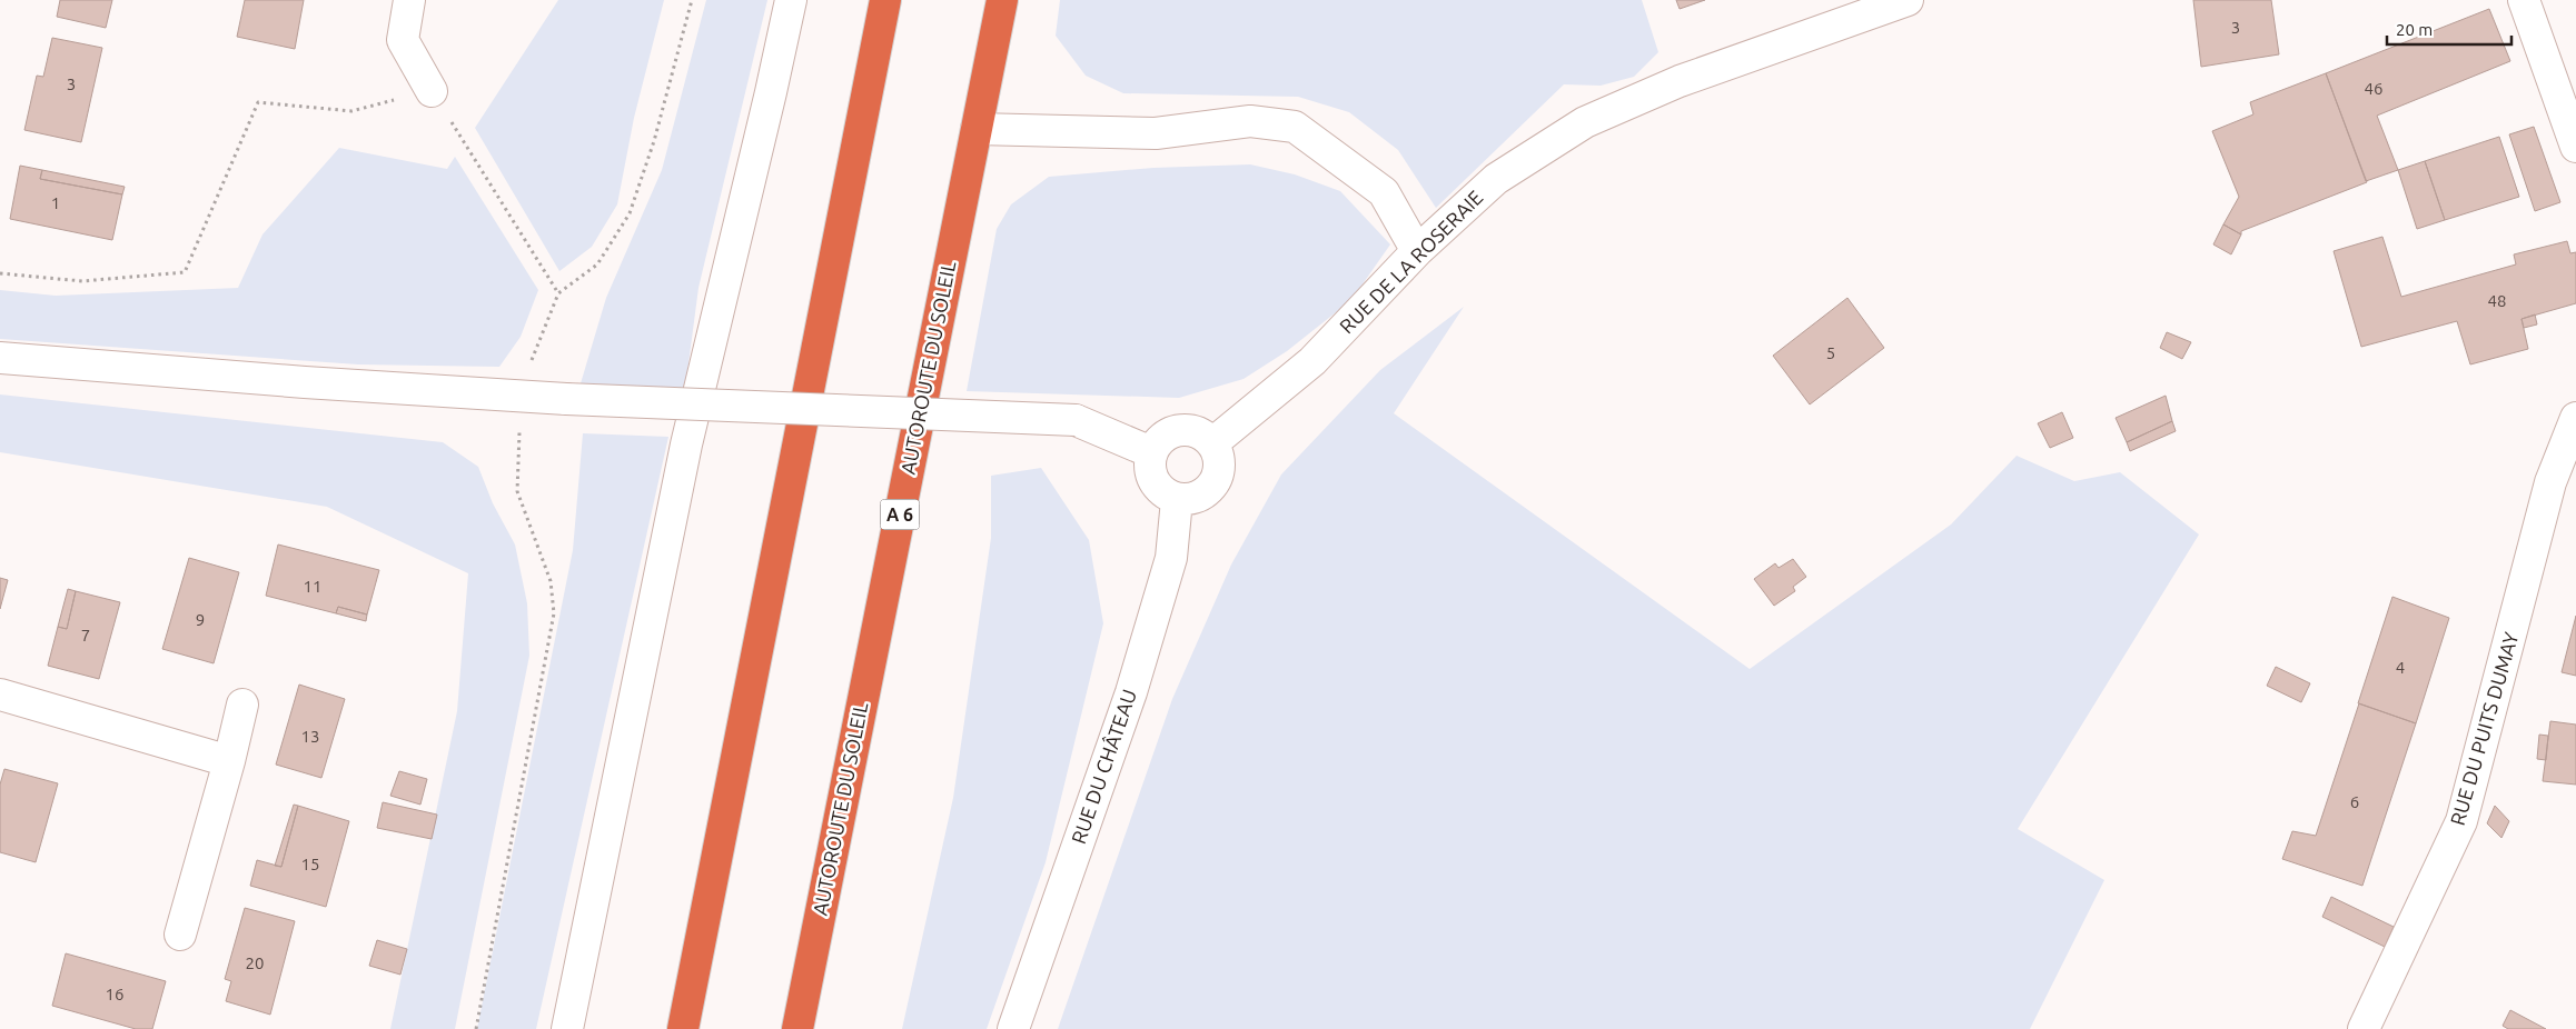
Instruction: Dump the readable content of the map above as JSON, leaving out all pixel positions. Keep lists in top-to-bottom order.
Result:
{
  "streets": {
    "highway": ["AUTOROUTE DU SOLEIL", "A 6"],
    "street": ["RUE DE LA ROSERAIE", "RUE DU PUITS DUMAY", "RUE DU CHÂTEAU"]
  },
  "crossings": [
    ["RUE DE LA ROSERAIE", "RUE DU CHÂTEAU"]
  ],
  "house_numbers": [
    "3",
    "3",
    "46",
    "1",
    "48",
    "5",
    "11",
    "9",
    "7",
    "4",
    "13",
    "6",
    "15",
    "20",
    "16"
  ],
  "scale_bar": "20 m"
}
